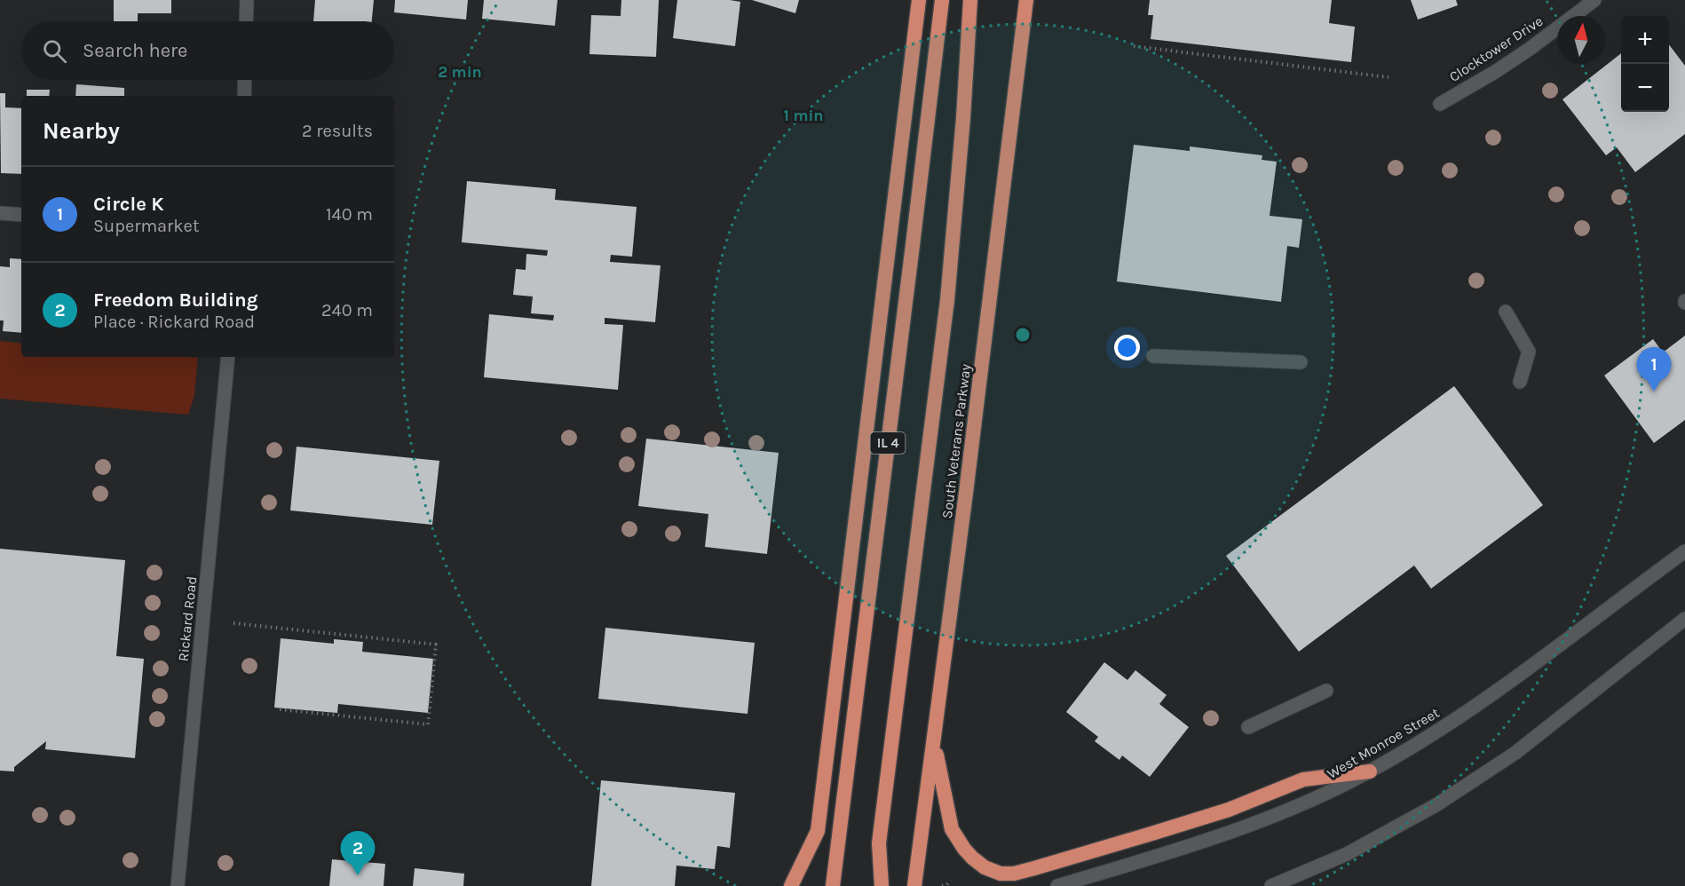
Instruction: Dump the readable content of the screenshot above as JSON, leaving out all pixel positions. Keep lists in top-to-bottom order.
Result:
{
  "streets": {
    "highway": ["South Veterans Parkway", "IL 4"],
    "street": ["Clocktower Drive", "Rickard Road", "West Monroe Street"]
  },
  "north": "top",
  "page": {
    "map_buttons": ["+", "−"],
    "search": "Search here",
    "heading": ["Nearby", "2 results"],
    "list": [
      {
        "mark": "1",
        "name": "Circle K",
        "note": "Supermarket",
        "value": "140 m"
      },
      {
        "mark": "2",
        "name": "Freedom Building",
        "note": "Place · Rickard Road",
        "value": "240 m"
      }
    ],
    "pins": ["1", "2"]
  },
  "rings": ["2 min", "1 min"]
}
